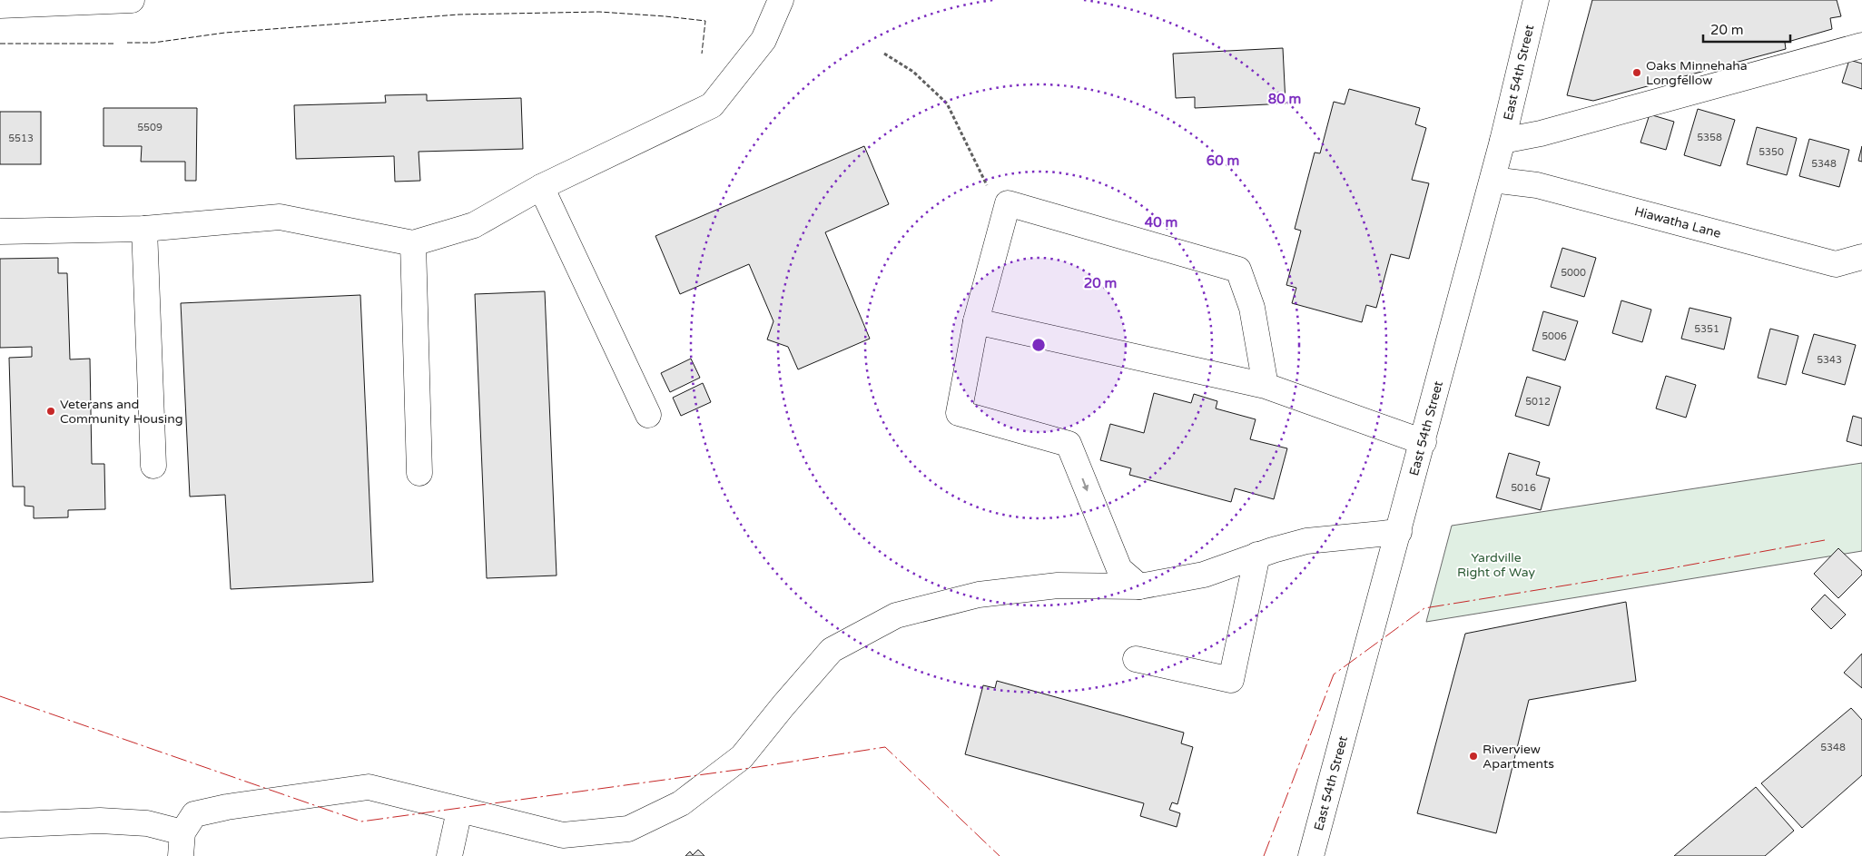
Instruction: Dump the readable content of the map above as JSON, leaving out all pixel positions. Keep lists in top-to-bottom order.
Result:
{
  "streets": {
    "street": ["East 54th Street", "Hiawatha Lane"]
  },
  "crossings": [
    ["East 54th Street", "Hiawatha Lane"]
  ],
  "parks": ["Yardville Right of Way"],
  "places": ["Oaks Minnehaha Longfellow", "Veterans and Community Housing", "Riverview Apartments"],
  "house_numbers": [
    "5509",
    "5358",
    "5513",
    "5350",
    "5348",
    "5000",
    "5351",
    "5006",
    "5343",
    "5012",
    "5016",
    "5348"
  ],
  "scale_bar": "20 m",
  "rings": [
    "80 m",
    "60 m",
    "40 m",
    "20 m"
  ]
}
